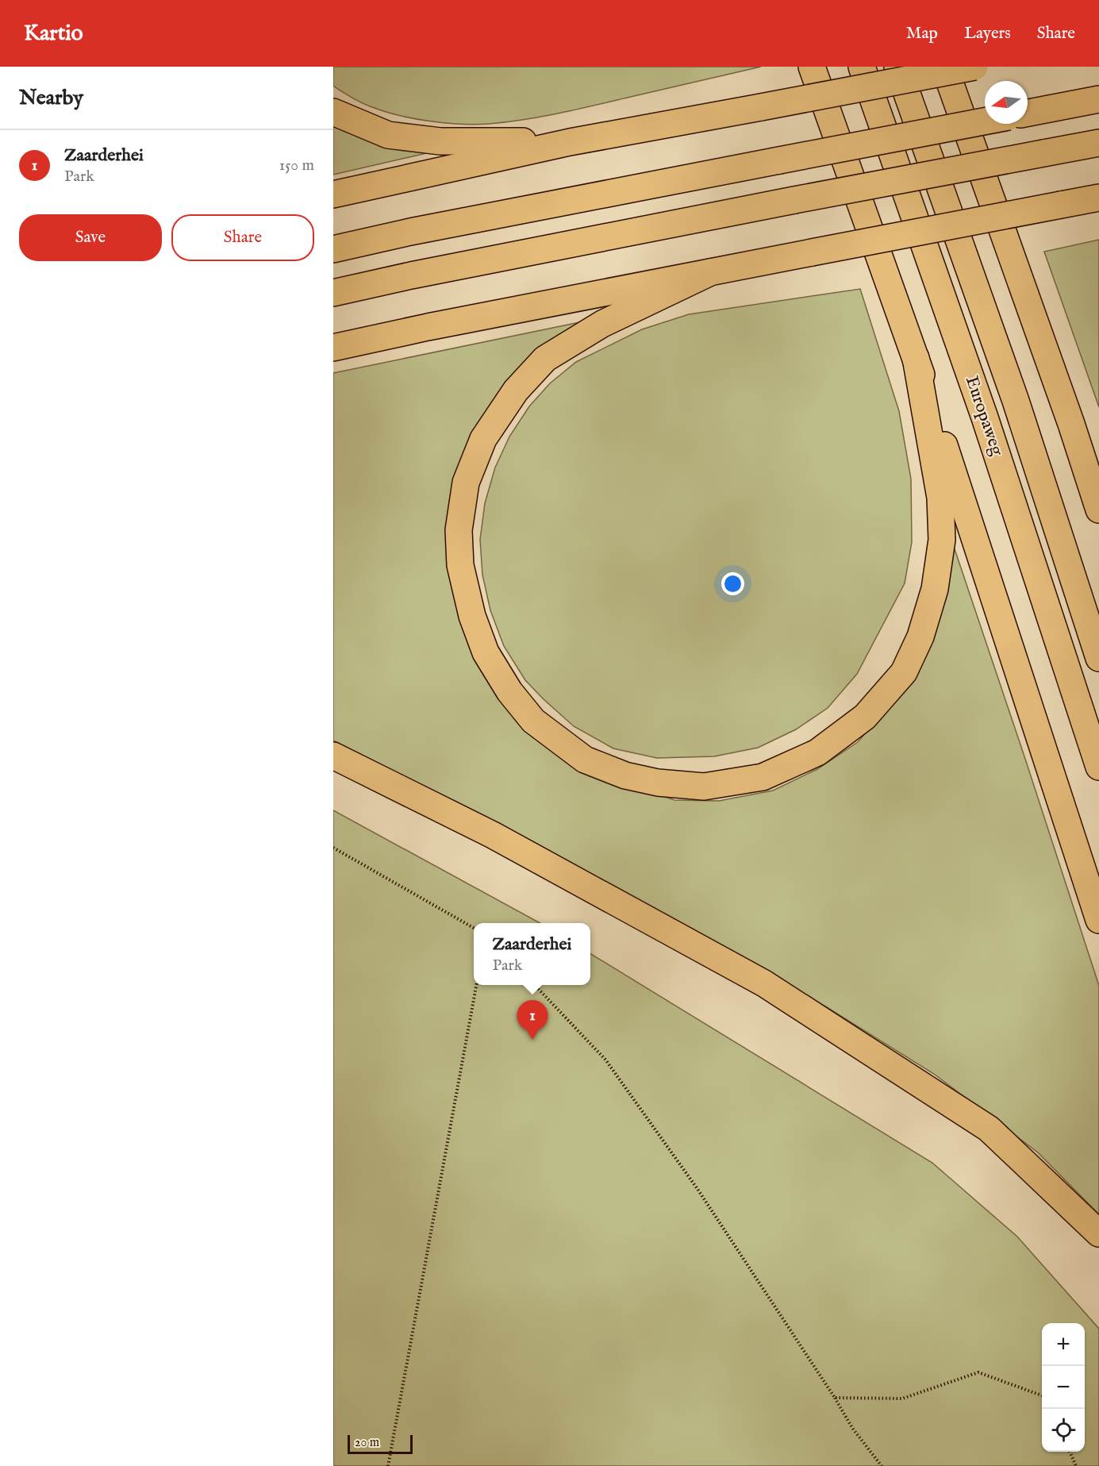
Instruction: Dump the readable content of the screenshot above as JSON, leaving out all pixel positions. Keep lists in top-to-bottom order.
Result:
{
  "streets": {
    "highway": ["Europaweg"]
  },
  "scale_bar": "20 m",
  "north": "left",
  "page": {
    "header": "Kartio",
    "nav": ["Map", "Layers", "Share"],
    "heading": "Nearby",
    "list": [
      {
        "mark": "1",
        "name": "Zaarderhei",
        "note": "Park",
        "value": "150 m"
      }
    ],
    "buttons": ["Save", "Share"],
    "popup": ["Zaarderhei", "Park"],
    "pins": "1",
    "map_buttons": ["+", "−"],
    "scale": "20 m"
  }
}
